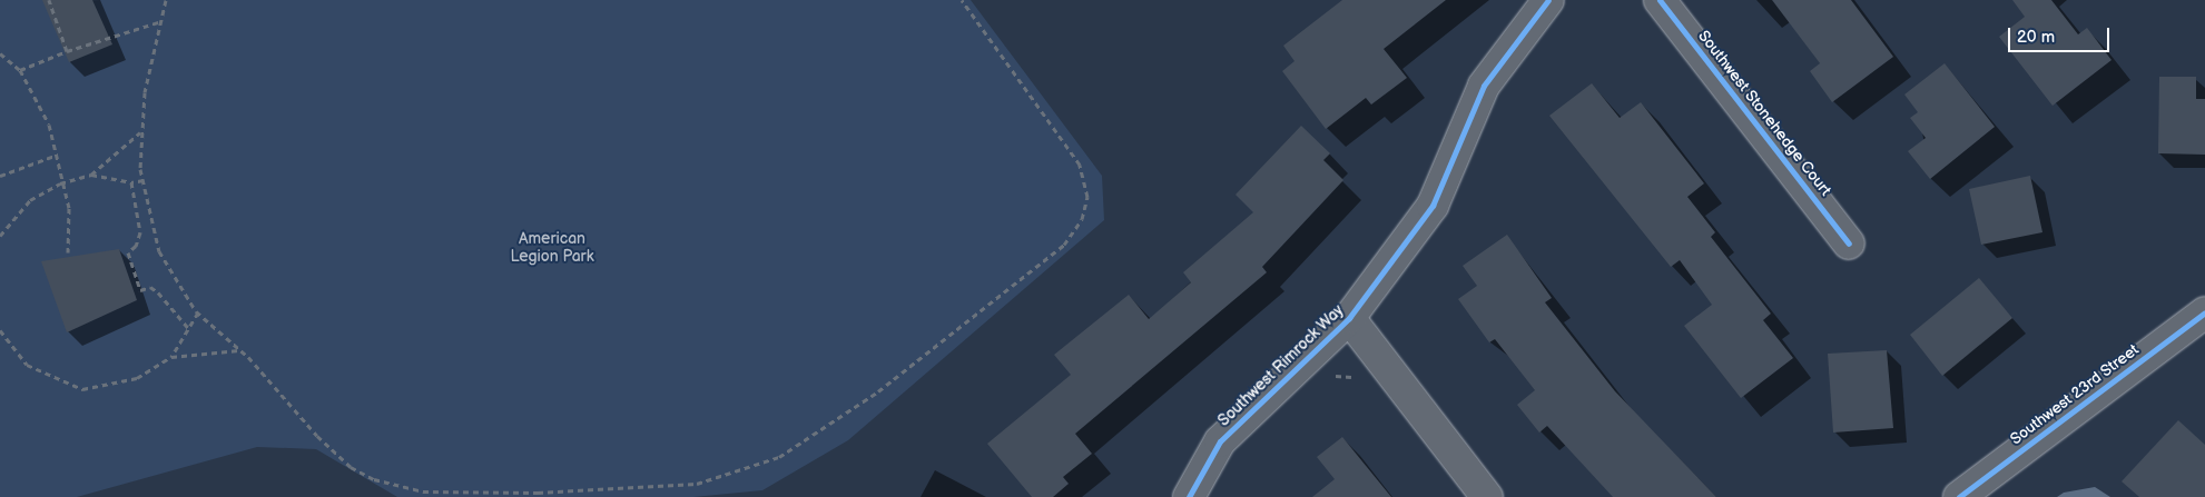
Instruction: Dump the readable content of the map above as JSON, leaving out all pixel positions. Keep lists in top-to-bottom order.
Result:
{
  "streets": {
    "street": ["Southwest Stonehedge Court", "Southwest Rimrock Way", "Southwest 23rd Street"]
  },
  "parks": ["American Legion Park"],
  "scale_bar": "20 m"
}
